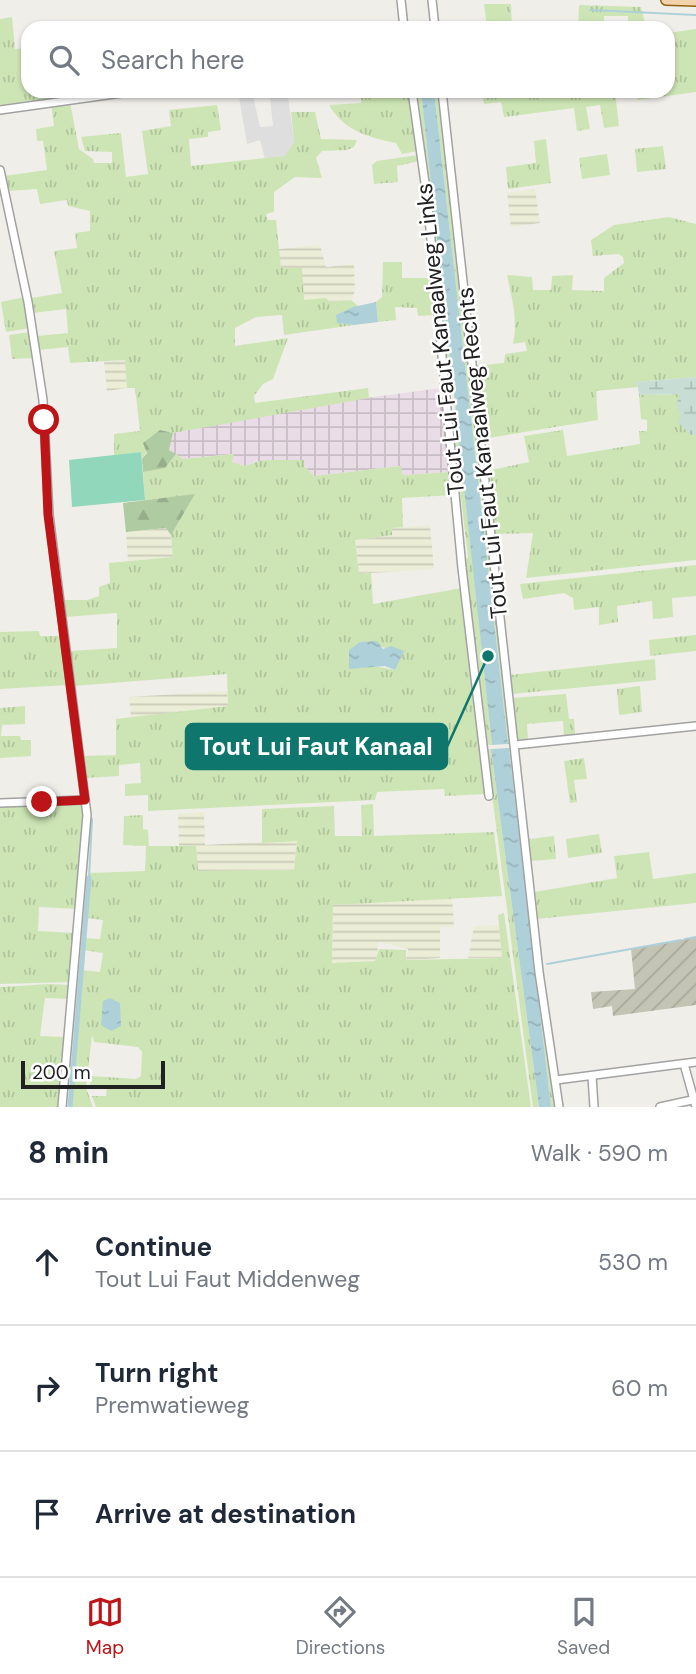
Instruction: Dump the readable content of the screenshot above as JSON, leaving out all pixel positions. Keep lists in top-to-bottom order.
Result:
{
  "streets": {
    "street": ["Tout Lui Faut Kanaalweg Links", "Tout Lui Faut Kanaalweg Rechts"]
  },
  "places": ["Tout Lui Faut Kanaal"],
  "scale_bar": "200 m",
  "page": {
    "search": "Search here",
    "scale": "200 m",
    "heading": ["8 min", "Walk · 590 m"],
    "list": [
      ["Continue", "Tout Lui Faut Middenweg", "530 m"],
      ["Turn right", "Premwatieweg", "60 m"],
      "Arrive at destination"
    ],
    "nav": ["Map", "Directions", "Saved"]
  }
}
